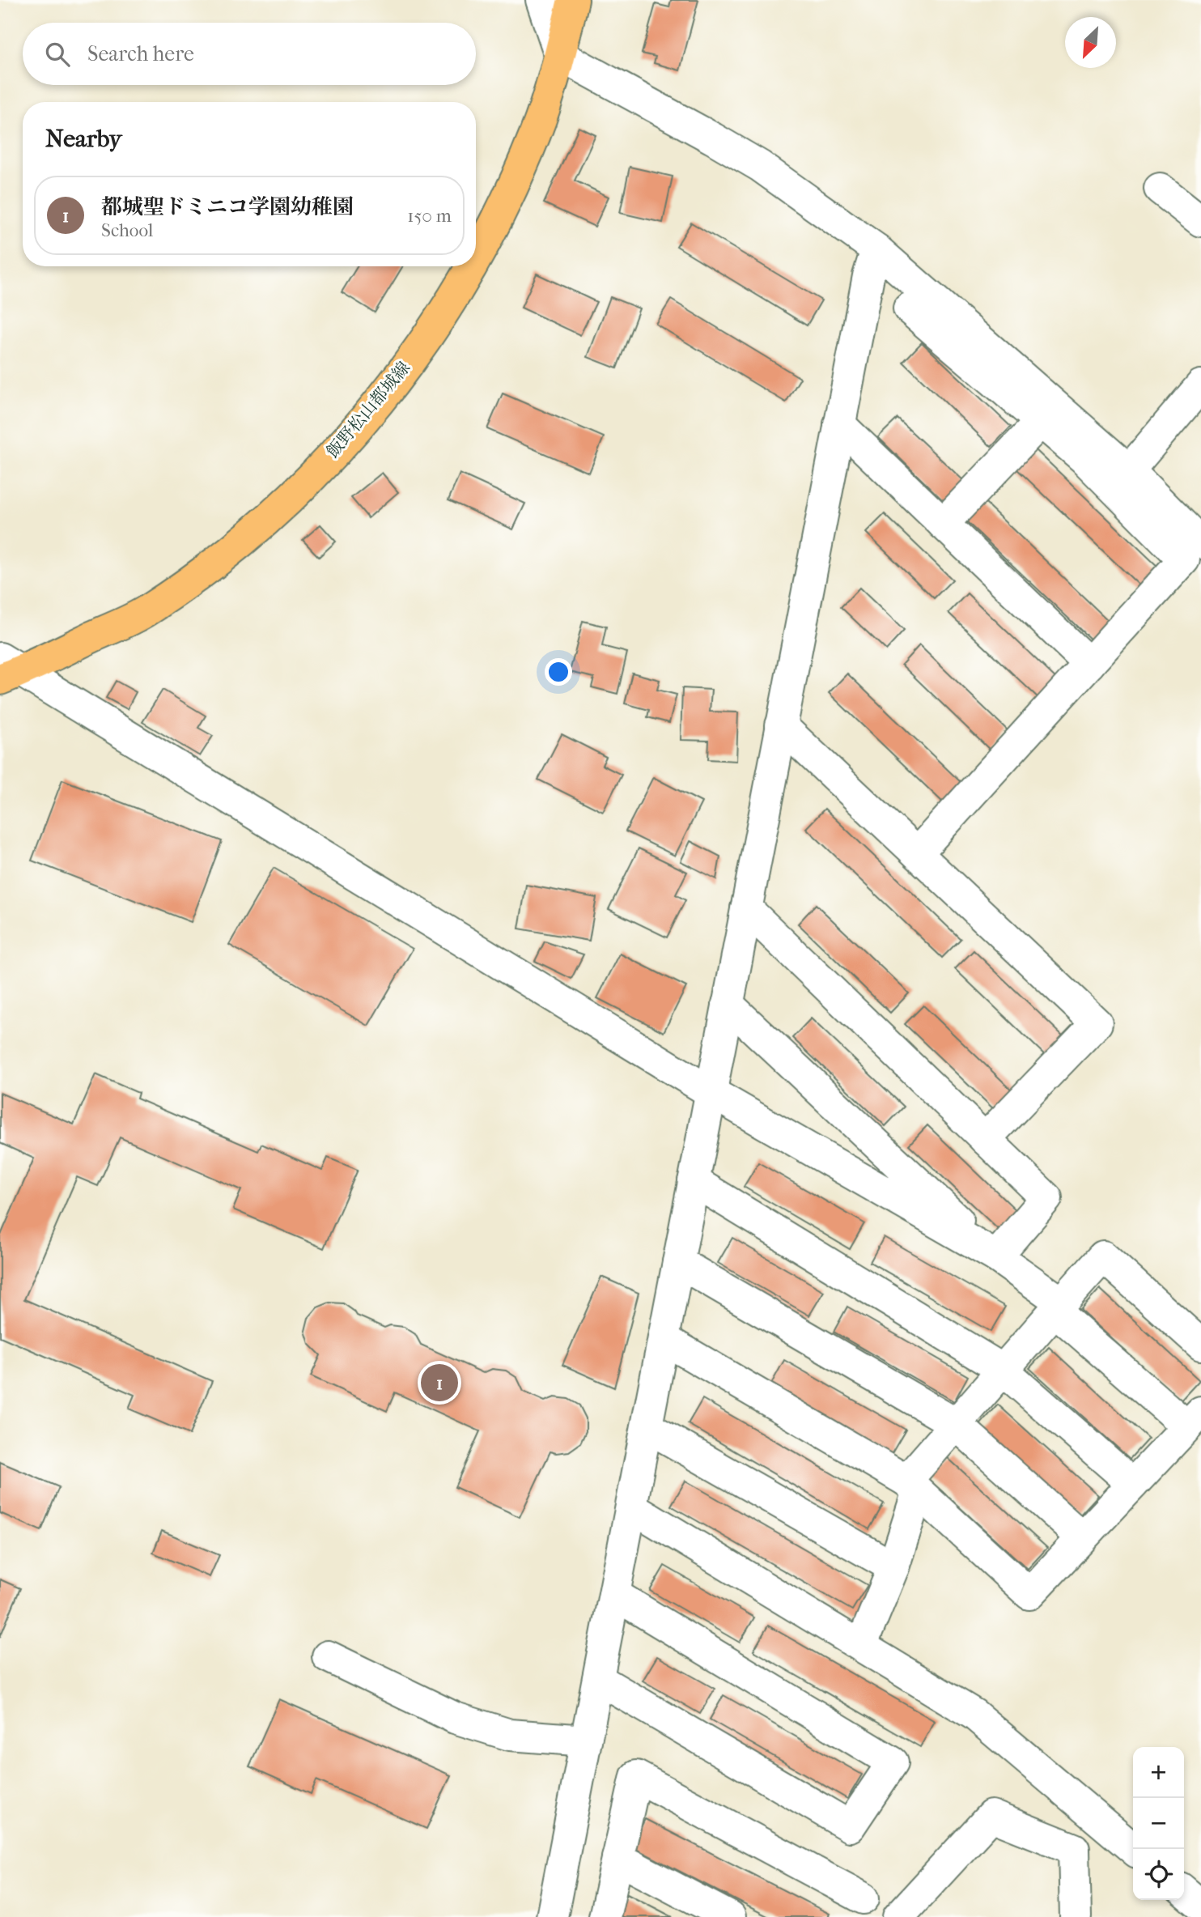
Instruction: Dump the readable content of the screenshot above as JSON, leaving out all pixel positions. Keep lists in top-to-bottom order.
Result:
{
  "streets": {
    "main road": ["飯野松山都城線"]
  },
  "north": "bottom left",
  "page": {
    "search": "Search here",
    "heading": "Nearby",
    "list": [
      {
        "mark": "1",
        "name": "都城聖ドミニコ学園幼稚園",
        "note": "School",
        "value": "150 m"
      }
    ],
    "pins": "1",
    "map_buttons": ["+", "−"]
  }
}
